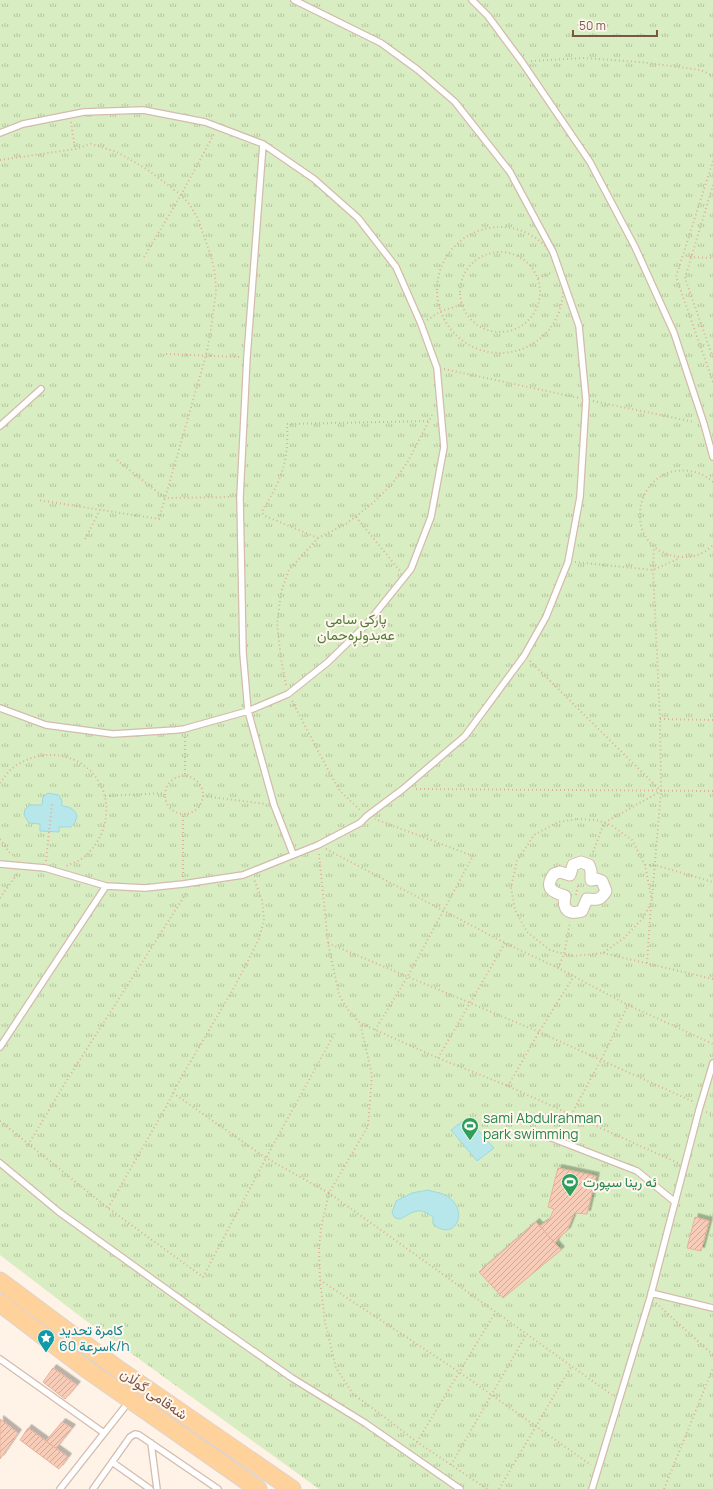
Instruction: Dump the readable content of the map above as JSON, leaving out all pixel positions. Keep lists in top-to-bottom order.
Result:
{
  "streets": {
    "main road": ["شەقامی گوڵان"]
  },
  "parks": ["پارکی سامی عەبدولڕەحمان"],
  "places": {
    "sports": ["sami Abdulrahman park swimming", "ئه رينا سپورت"],
    "place": ["كامرة تحديد سرعة 60k/h"]
  },
  "scale_bar": "50 m"
}
